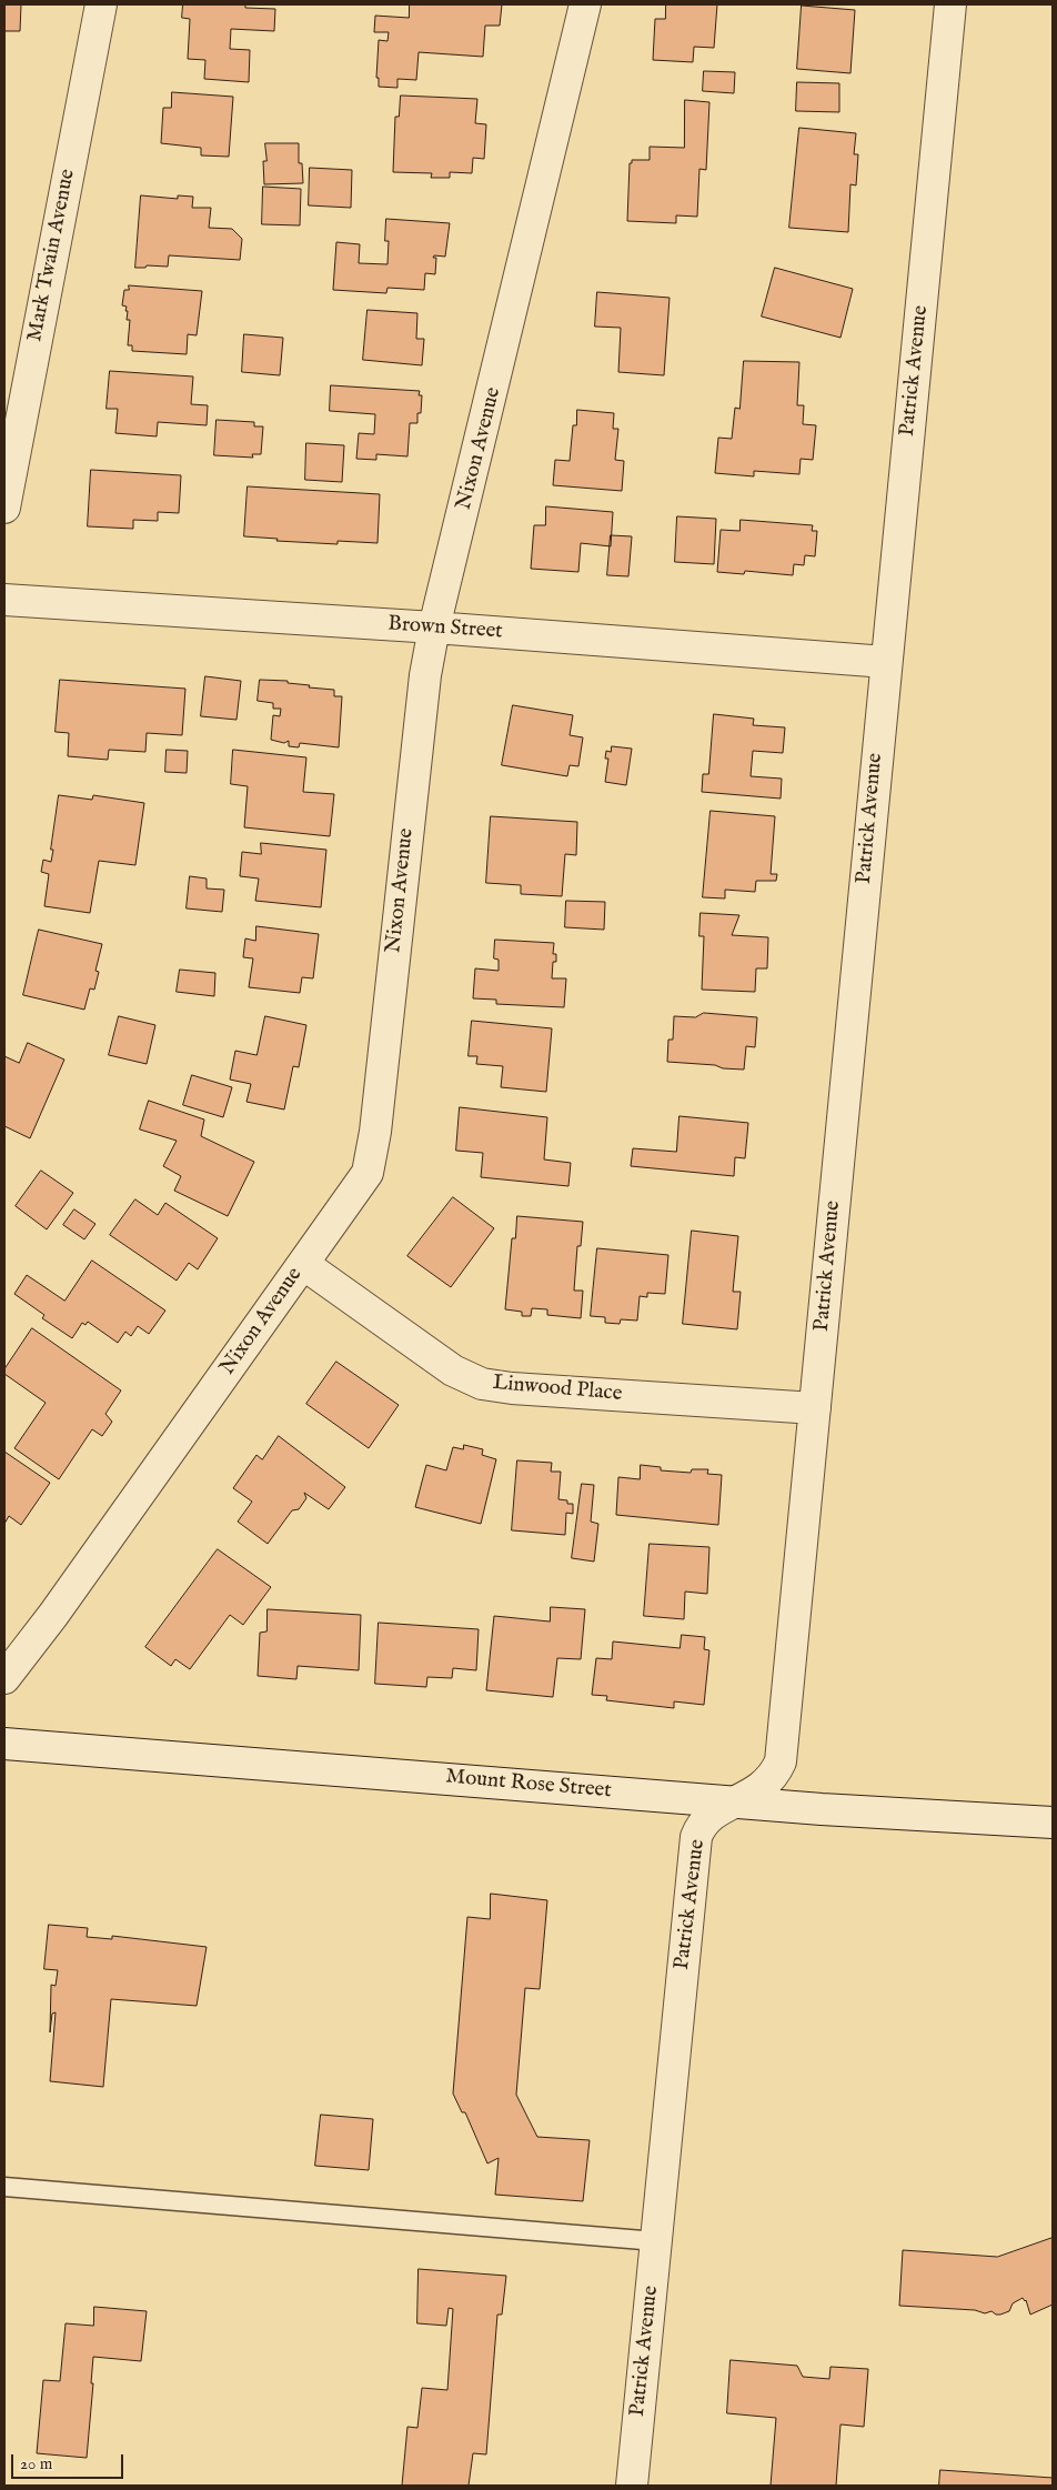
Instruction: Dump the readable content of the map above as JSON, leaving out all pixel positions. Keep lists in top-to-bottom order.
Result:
{
  "streets": {
    "street": [
      "Mark Twain Avenue",
      "Patrick Avenue",
      "Nixon Avenue",
      "Brown Street",
      "Linwood Place",
      "Mount Rose Street"
    ]
  },
  "crossings": [
    ["Patrick Avenue", "Brown Street"],
    ["Patrick Avenue", "Linwood Place"],
    ["Patrick Avenue", "Mount Rose Street"],
    ["Nixon Avenue", "Brown Street"],
    ["Nixon Avenue", "Linwood Place"]
  ],
  "scale_bar": "20 m"
}
